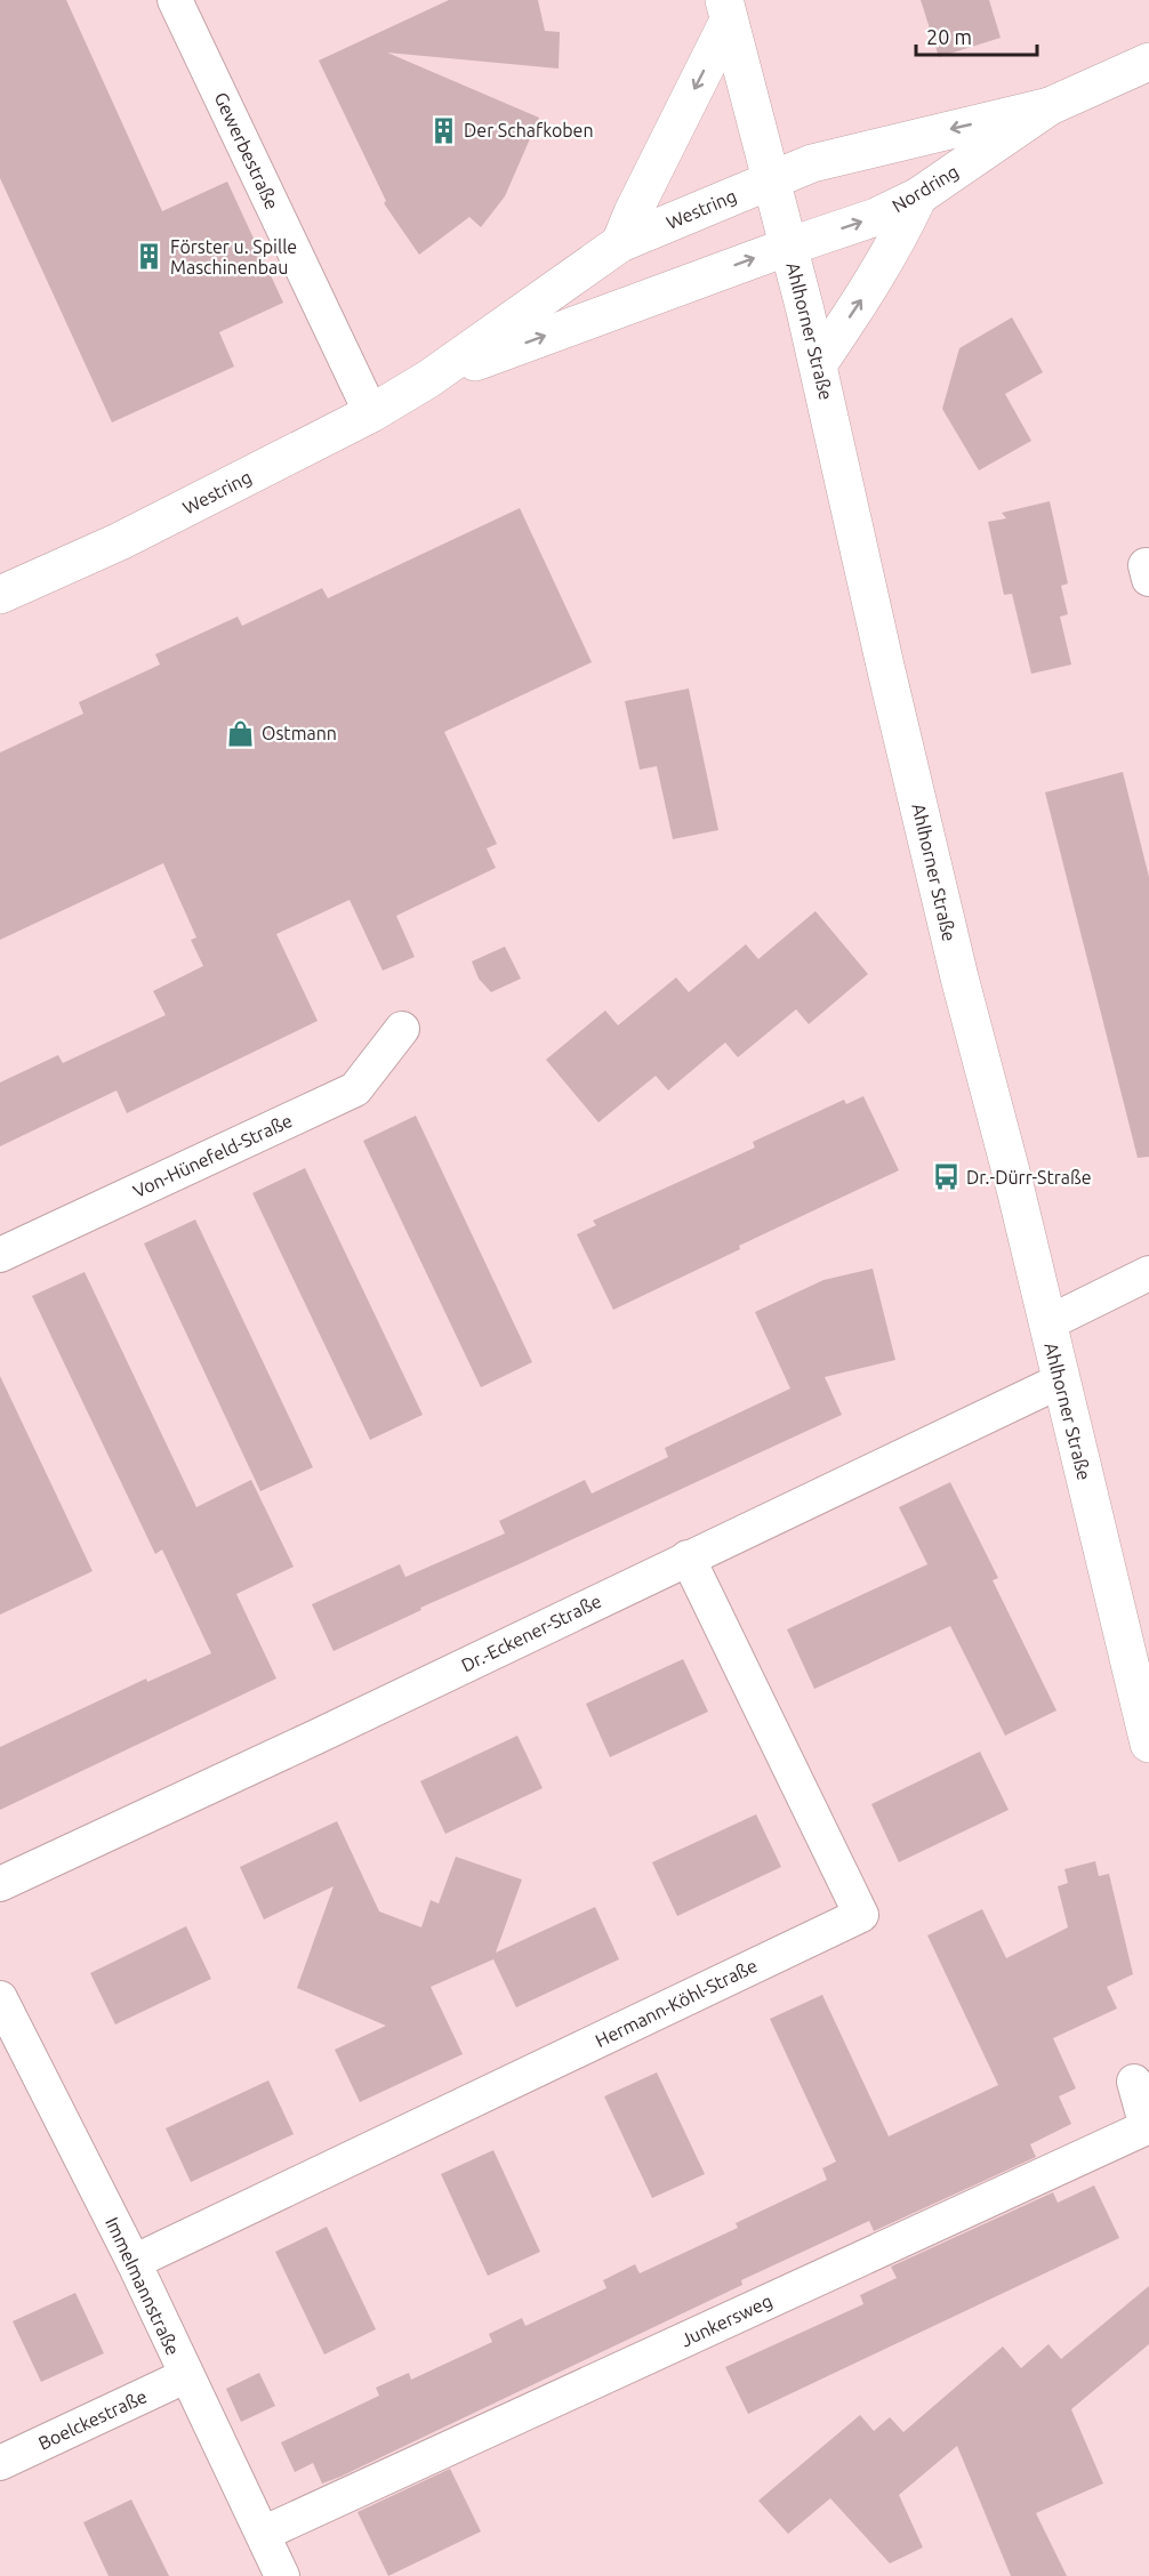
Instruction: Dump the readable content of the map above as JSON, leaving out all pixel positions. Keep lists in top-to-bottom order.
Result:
{
  "streets": {
    "main road": ["Nordring", "Westring", "Ahlhorner Straße"],
    "street": [
      "Gewerbestraße",
      "Von-Hünefeld-Straße",
      "Dr.-Eckener-Straße",
      "Hermann-Köhl-Straße",
      "Immelmannstraße",
      "Junkersweg",
      "Boelckestraße"
    ]
  },
  "crossings": [
    ["Gewerbestraße", "Westring"],
    ["Nordring", "Westring"],
    ["Nordring", "Ahlhorner Straße"],
    ["Westring", "Ahlhorner Straße"],
    ["Ahlhorner Straße", "Dr.-Eckener-Straße"],
    ["Dr.-Eckener-Straße", "Hermann-Köhl-Straße"],
    ["Hermann-Köhl-Straße", "Immelmannstraße"],
    ["Immelmannstraße", "Junkersweg"],
    ["Immelmannstraße", "Boelckestraße"]
  ],
  "places": {
    "building": ["Der Schafkoben", "Förster u. Spille Maschinenbau"],
    "shop": ["Ostmann"],
    "bus stop": ["Dr.-Dürr-Straße"]
  },
  "scale_bar": "20 m"
}
